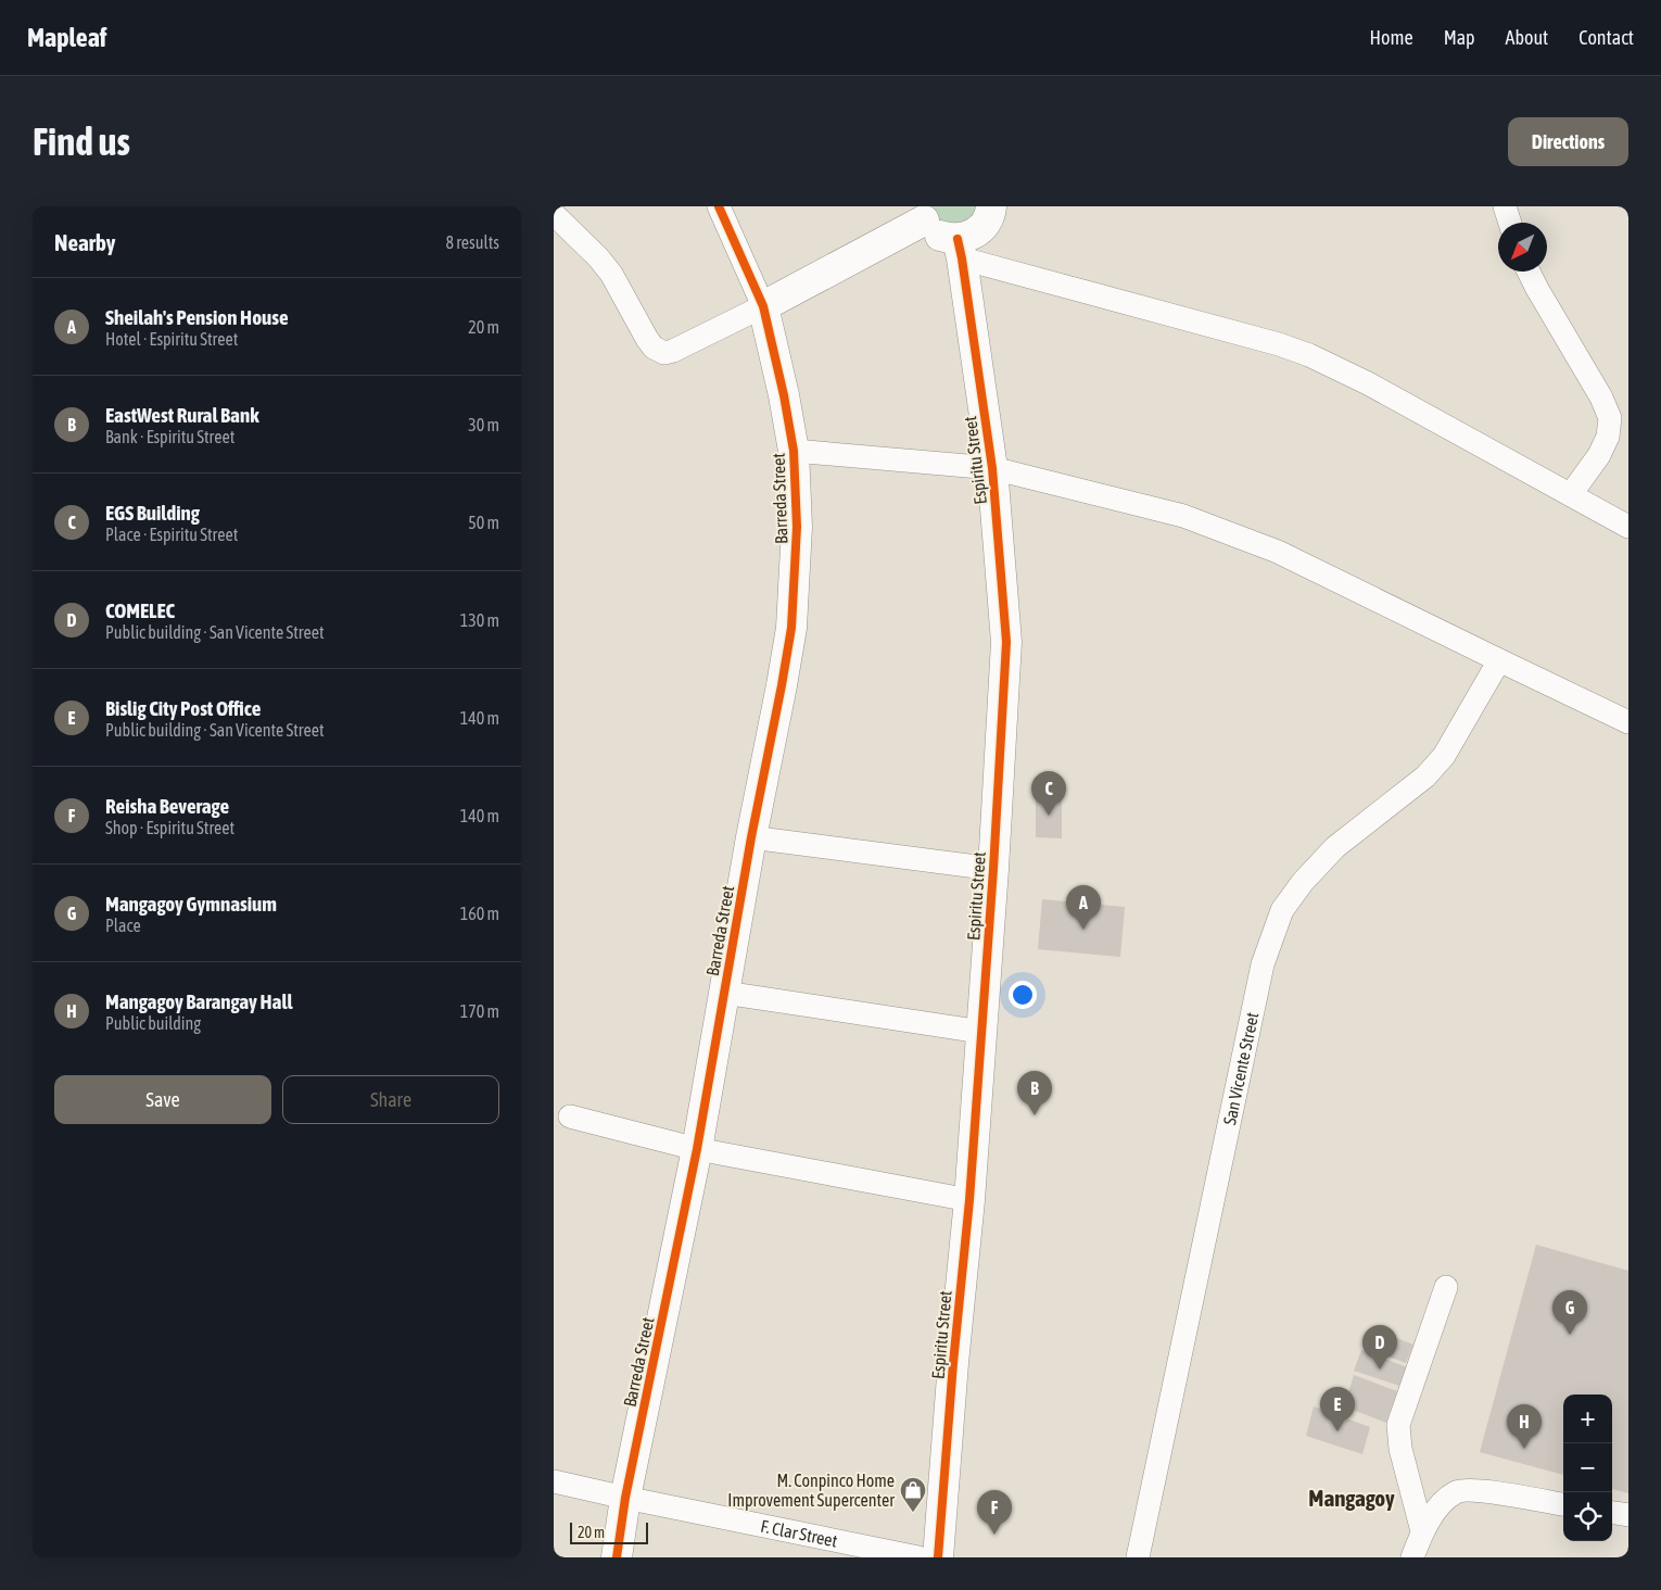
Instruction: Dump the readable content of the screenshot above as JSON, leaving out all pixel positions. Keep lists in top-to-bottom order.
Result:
{
  "streets": {
    "street": [
      "Espiritu Street",
      "Barreda Street",
      "San Vicente Street",
      "F. Clar Street"
    ]
  },
  "crossings": [
    ["Barreda Street", "F. Clar Street"]
  ],
  "districts": ["Mangagoy"],
  "places": {
    "shop": ["M. Conpinco Home Improvement Supercenter"]
  },
  "scale_bar": "20 m",
  "north": "bottom left",
  "page": {
    "header": "Mapleaf",
    "nav": [
      "Home",
      "Map",
      "About",
      "Contact"
    ],
    "buttons": [
      "Directions",
      ["Save", "Share"]
    ],
    "title": "Find us",
    "heading": ["Nearby", "8 results"],
    "list": [
      {
        "mark": "A",
        "name": "Sheilah's Pension House",
        "note": "Hotel · Espiritu Street",
        "value": "20 m"
      },
      {
        "mark": "B",
        "name": "EastWest Rural Bank",
        "note": "Bank · Espiritu Street",
        "value": "30 m"
      },
      {
        "mark": "C",
        "name": "EGS Building",
        "note": "Place · Espiritu Street",
        "value": "50 m"
      },
      {
        "mark": "D",
        "name": "COMELEC",
        "note": "Public building · San Vicente Street",
        "value": "130 m"
      },
      {
        "mark": "E",
        "name": "Bislig City Post Office",
        "note": "Public building · San Vicente Street",
        "value": "140 m"
      },
      {
        "mark": "F",
        "name": "Reisha Beverage",
        "note": "Shop · Espiritu Street",
        "value": "140 m"
      },
      {
        "mark": "G",
        "name": "Mangagoy Gymnasium",
        "note": "Place",
        "value": "160 m"
      },
      {
        "mark": "H",
        "name": "Mangagoy Barangay Hall",
        "note": "Public building",
        "value": "170 m"
      }
    ],
    "pins": [
      "C",
      "A",
      "B",
      "G",
      "D",
      "E",
      "H",
      "F"
    ],
    "map_buttons": ["+", "−"],
    "scale": "20 m"
  }
}
